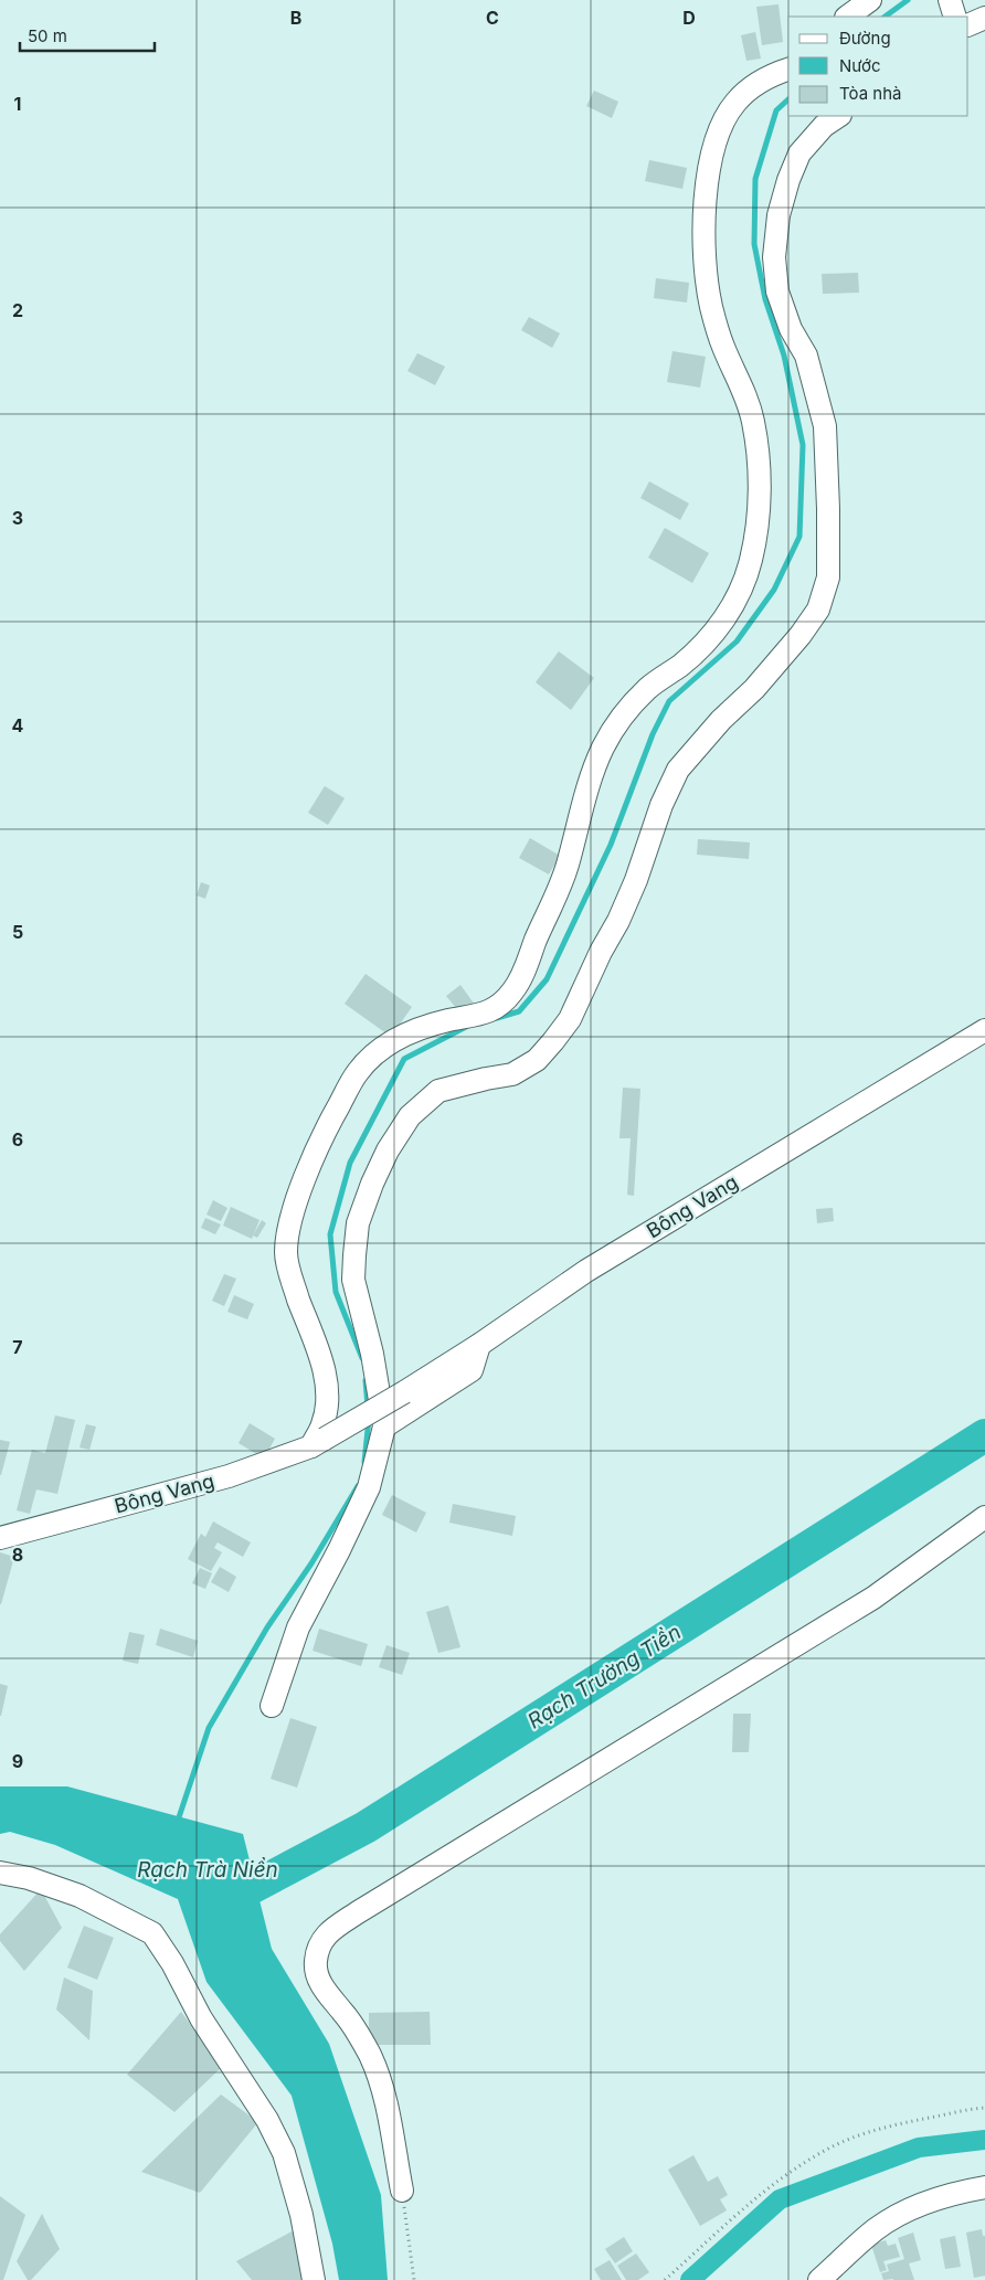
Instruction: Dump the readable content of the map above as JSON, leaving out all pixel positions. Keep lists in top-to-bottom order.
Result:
{
  "streets": {
    "street": ["Bông Vang"]
  },
  "water": ["Rạch Trường Tiền", "Rạch Trà Niền"],
  "legend": ["Đường", "Nước", "Tòa nhà"],
  "scale_bar": "50 m",
  "grid": {
    "columns": ["B", "C", "D"],
    "rows": [
      "1",
      "2",
      "3",
      "4",
      "5",
      "6",
      "7",
      "8",
      "9"
    ]
  }
}
